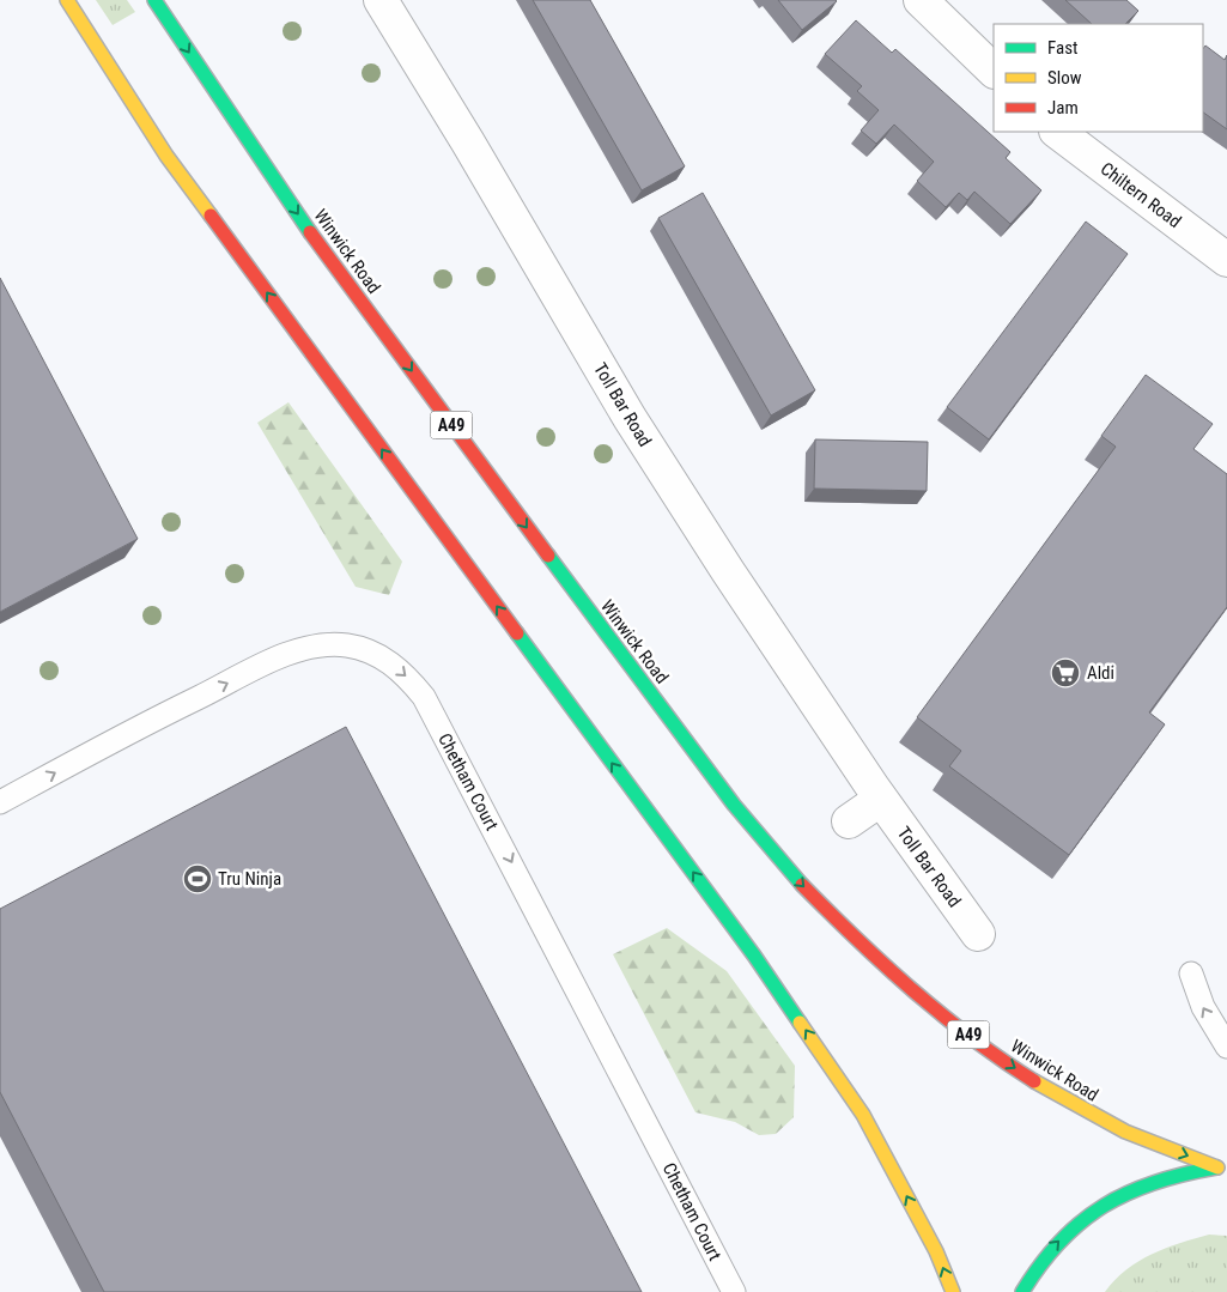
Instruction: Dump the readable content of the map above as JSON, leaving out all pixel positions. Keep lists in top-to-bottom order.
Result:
{
  "streets": {
    "highway": ["Winwick Road", "A49"],
    "street": ["Chiltern Road", "Toll Bar Road"],
    "lane": ["Chetham Court"]
  },
  "crossings": [
    ["Winwick Road", "A49"]
  ],
  "places": {
    "supermarket": ["Aldi"],
    "sports": ["Tru Ninja"]
  },
  "legend": ["Fast", "Slow", "Jam"]
}
